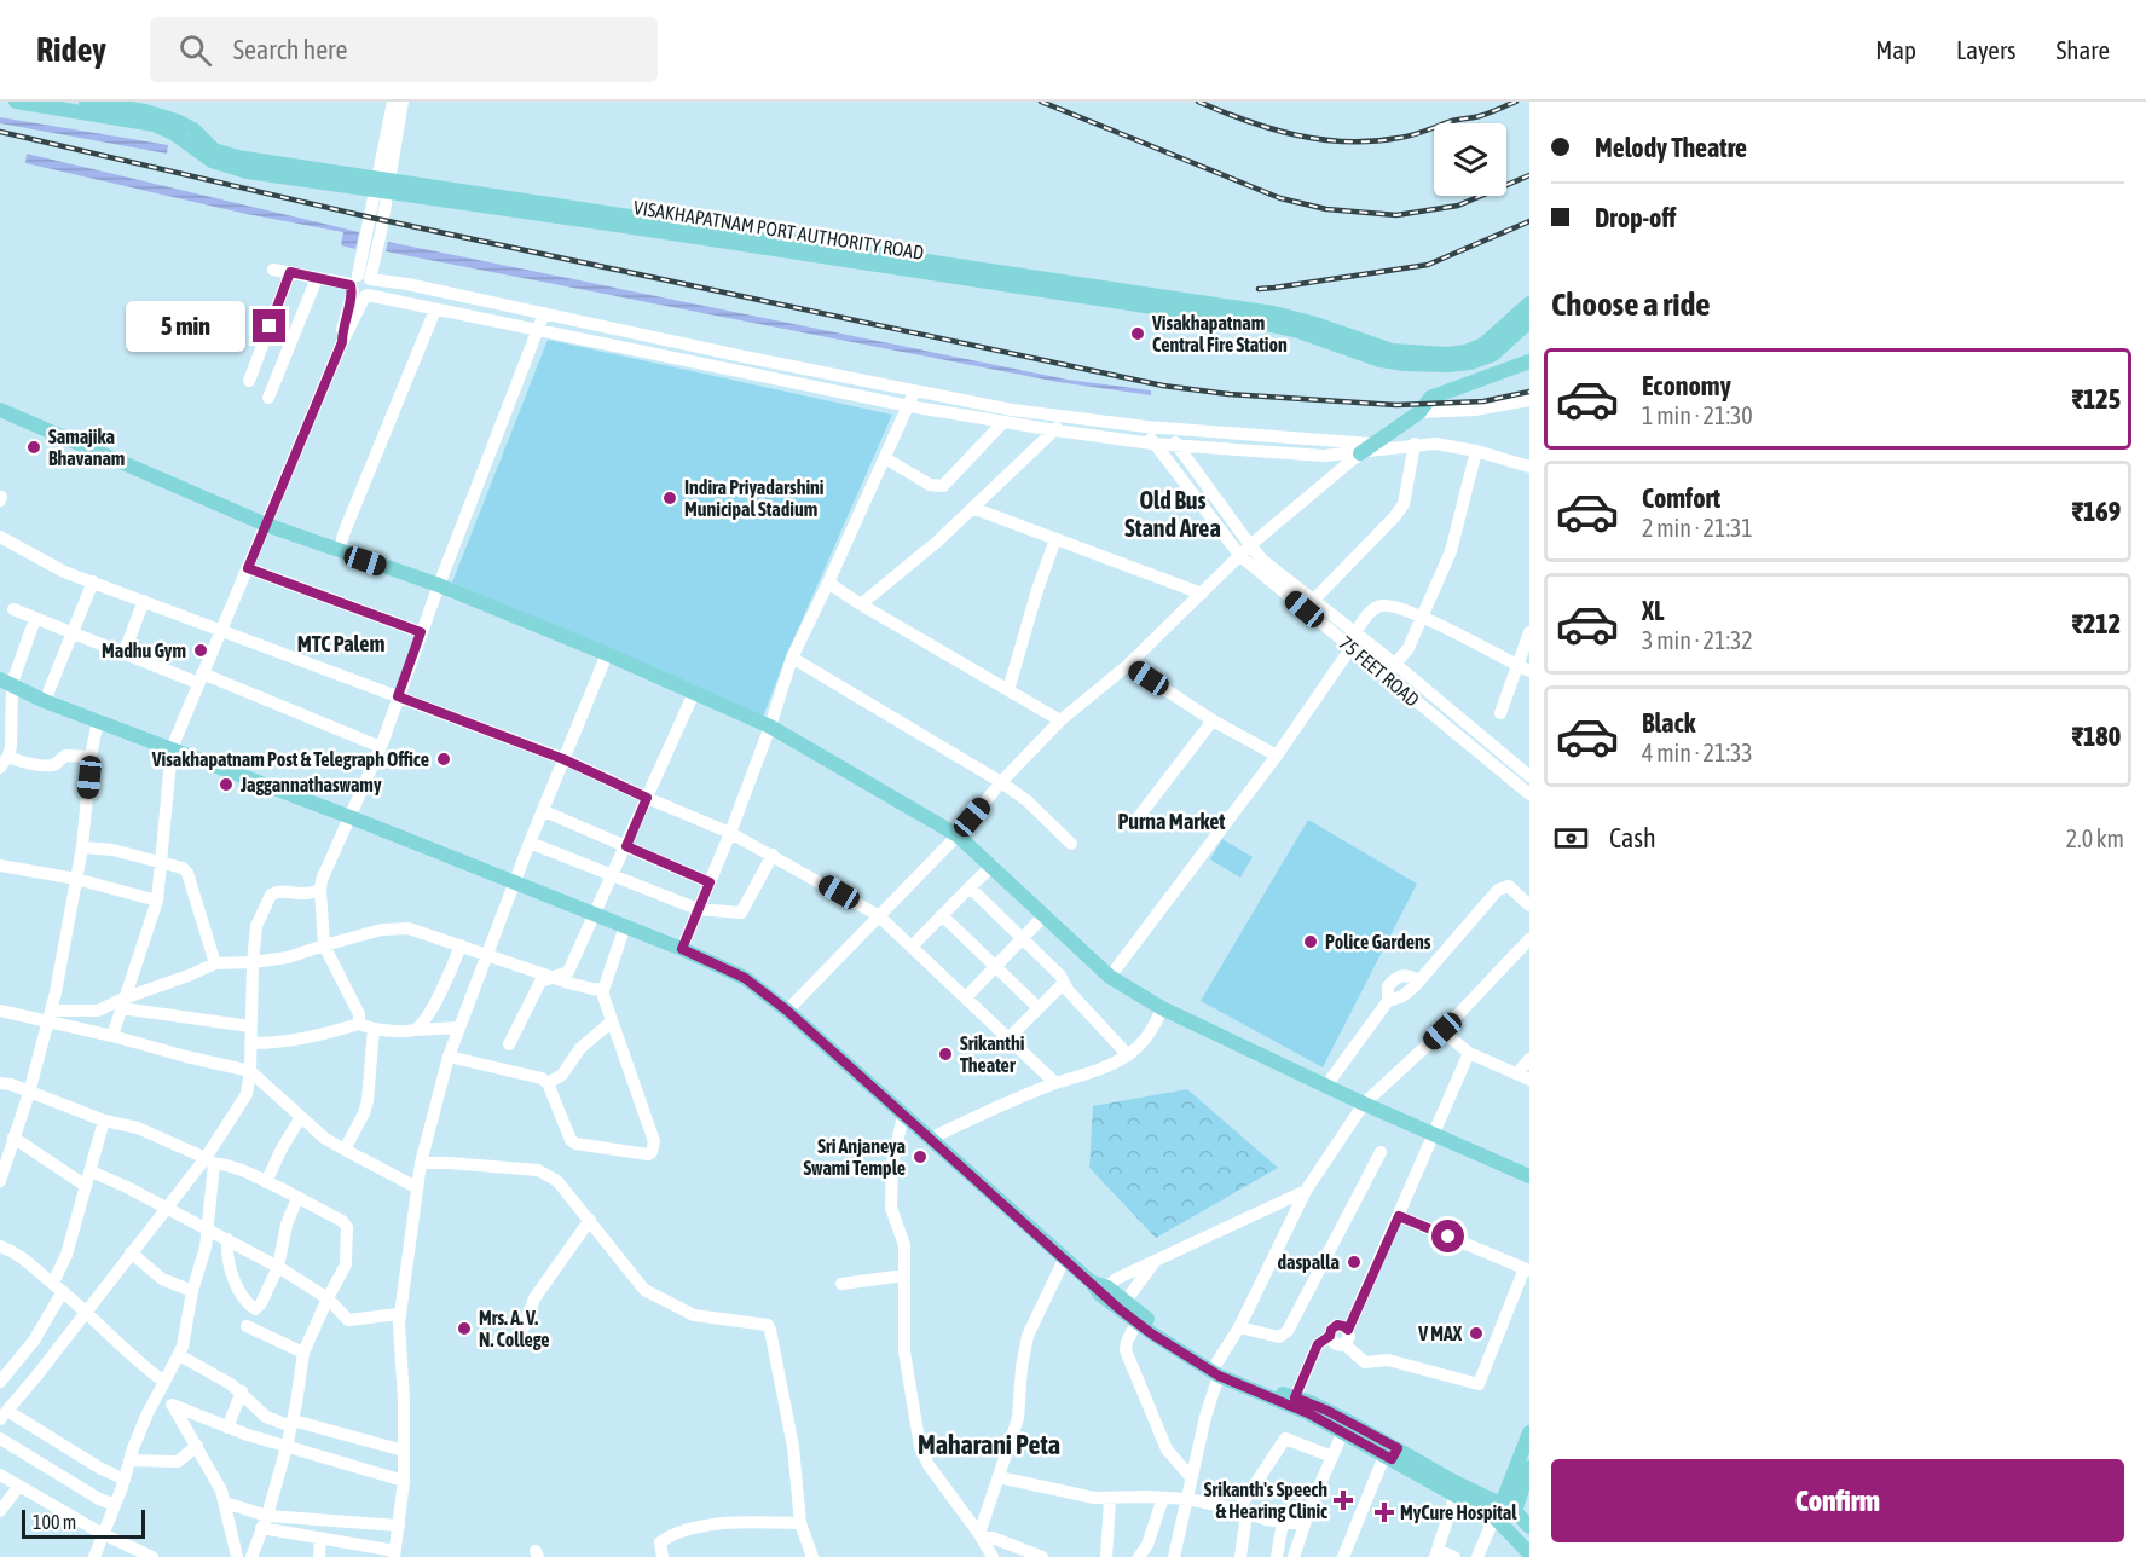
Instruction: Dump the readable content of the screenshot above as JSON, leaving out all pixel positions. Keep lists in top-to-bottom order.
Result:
{
  "streets": {
    "main road": ["VISAKHAPATNAM PORT AUTHORITY ROAD"],
    "street": ["75 FEET ROAD"]
  },
  "districts": [
    "Old Bus Stand Area",
    "MTC Palem",
    "Purna Market",
    "Maharani Peta"
  ],
  "places": {
    "other": [
      "Visakhapatnam Central Fire Station",
      "Samajika Bhavanam",
      "Indira Priyadarshini Municipal Stadium",
      "Madhu Gym",
      "Visakhapatnam Post & Telegraph Office",
      "Jaggannathaswamy",
      "Police Gardens",
      "Srikanthi Theater",
      "Sri Anjaneya Swami Temple",
      "daspalla",
      "Mrs. A. V. N. College",
      "V MAX"
    ],
    "health": ["Srikanth's Speech & Hearing Clinic", "MyCure Hospital"]
  },
  "scale_bar": "100 m",
  "page": {
    "header": "Ridey",
    "search": "Search here",
    "nav": ["Map", "Layers", "Share"],
    "banner": ["Melody Theatre", "Drop-off"],
    "heading": "Choose a ride",
    "bubble": "5 min",
    "list": [
      {
        "name": "Economy",
        "note": "1 min · 21:30",
        "value": "₹125"
      },
      {
        "name": "Comfort",
        "note": "2 min · 21:31",
        "value": "₹169"
      },
      {
        "name": "XL",
        "note": "3 min · 21:32",
        "value": "₹212"
      },
      {
        "name": "Black",
        "note": "4 min · 21:33",
        "value": "₹180"
      }
    ],
    "pay": ["Cash", "2.0 km"],
    "buttons": "Confirm",
    "scale": "100 m"
  }
}
